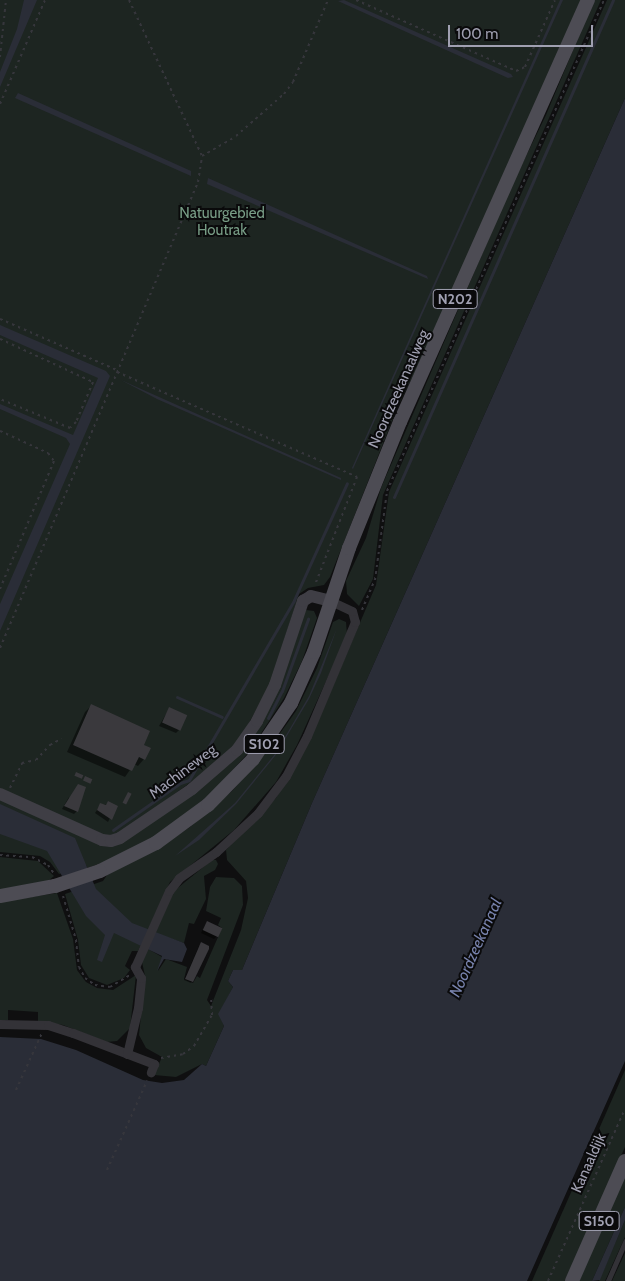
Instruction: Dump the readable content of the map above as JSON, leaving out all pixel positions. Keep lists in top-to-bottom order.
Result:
{
  "streets": {
    "main road": [
      "N202",
      "Noordzeekanaalweg",
      "S102",
      "S150"
    ],
    "street": ["Machineweg"],
    "path": ["Kanaaldijk"]
  },
  "crossings": [
    ["Noordzeekanaalweg", "S102"]
  ],
  "water": ["Noordzeekanaal"],
  "parks": ["Natuurgebied Houtrak"],
  "scale_bar": "100 m"
}
